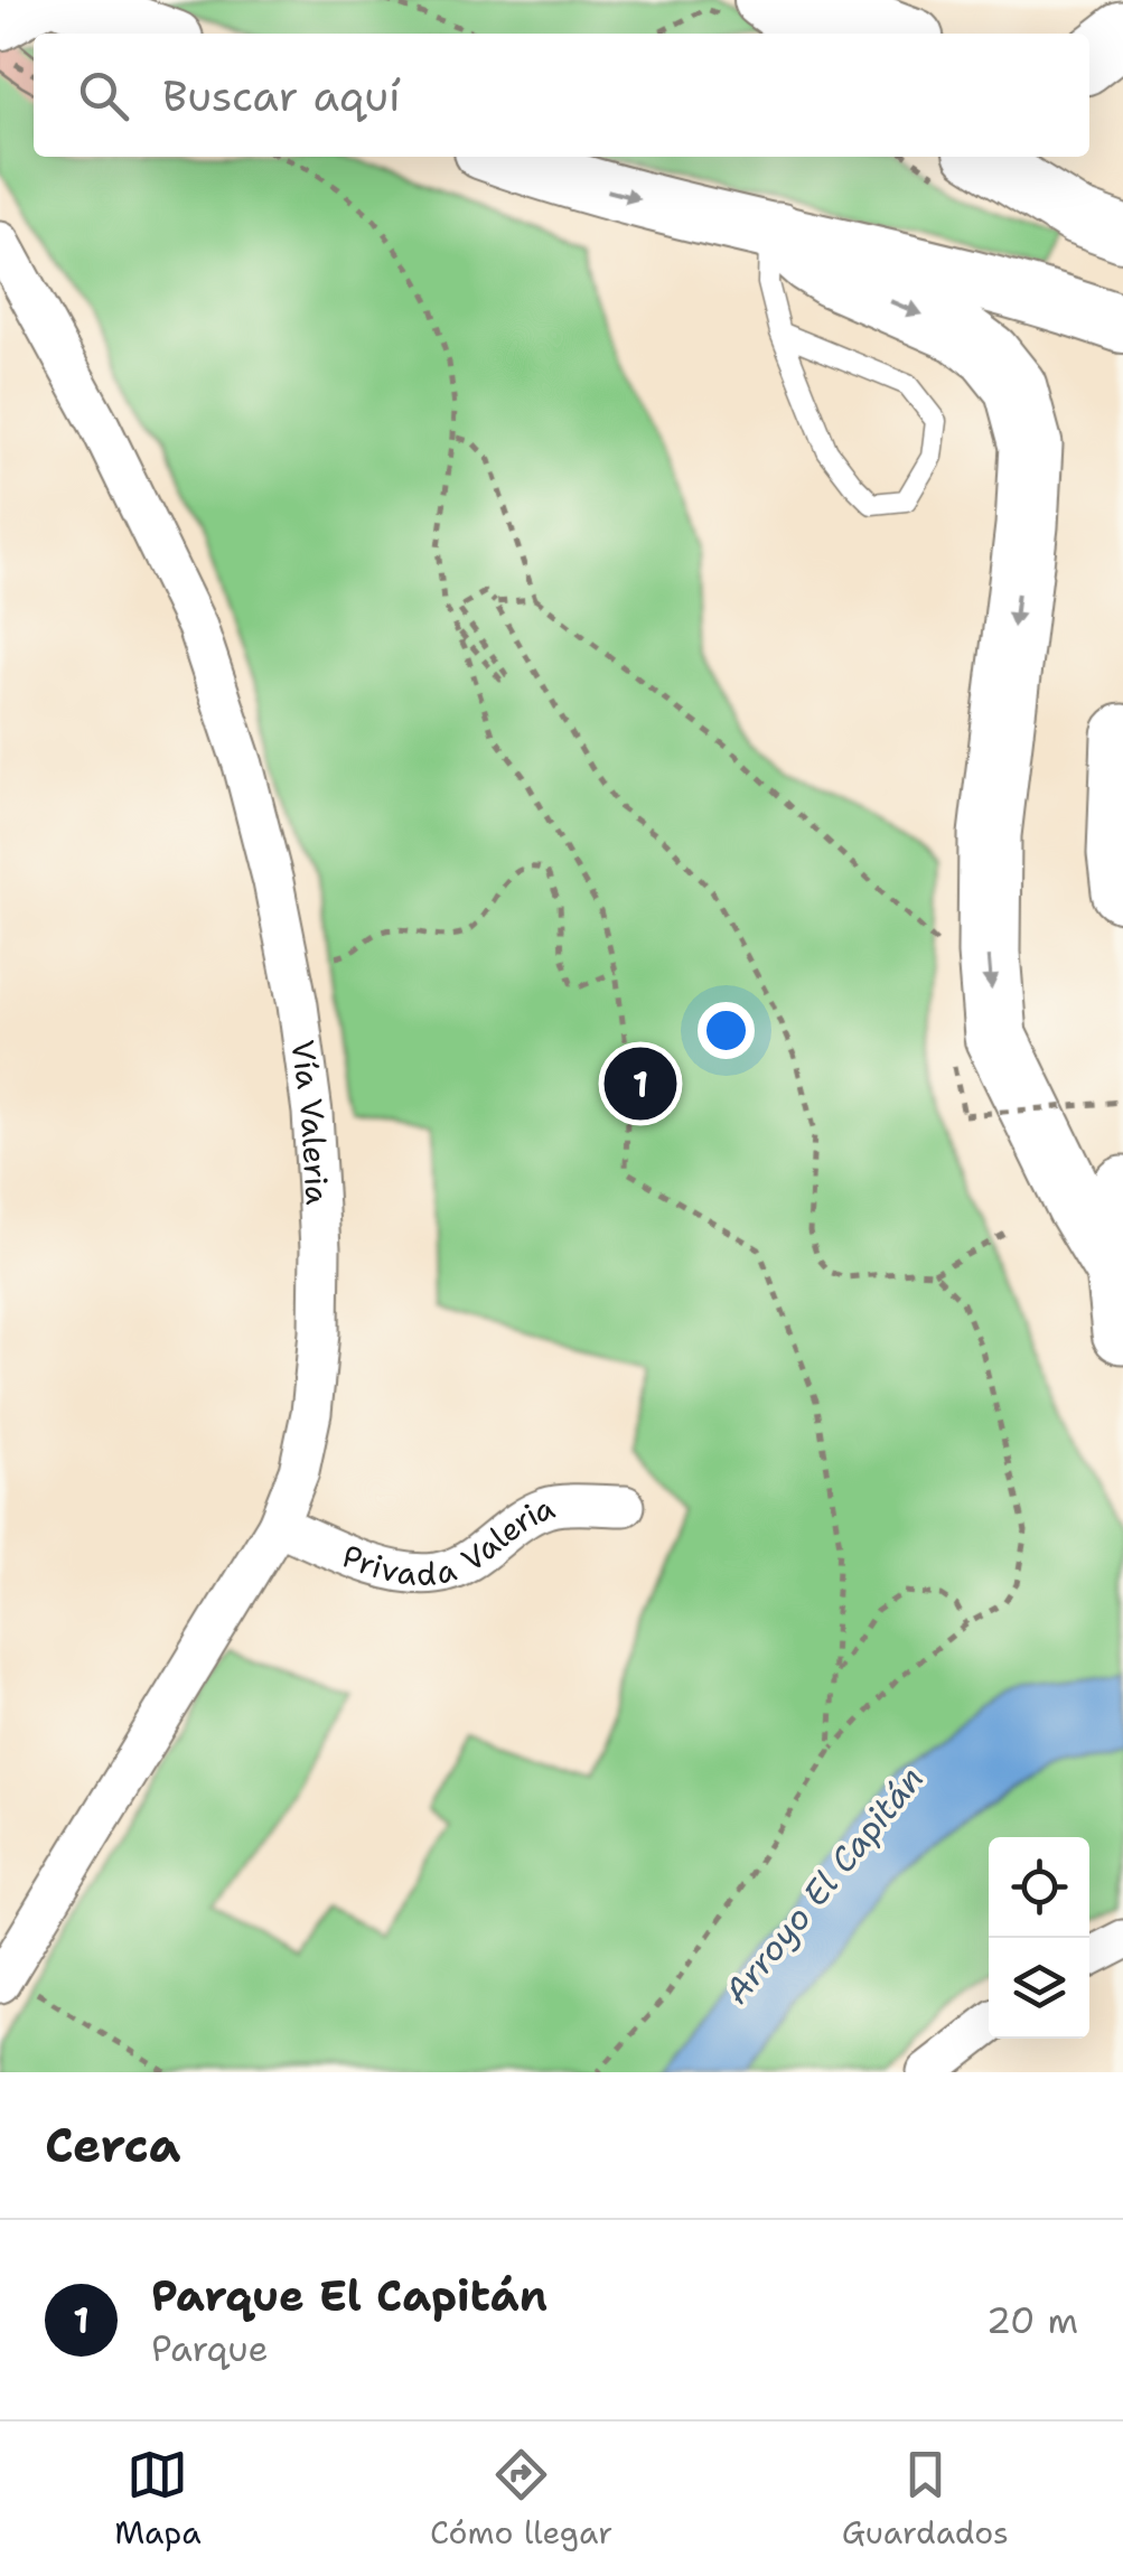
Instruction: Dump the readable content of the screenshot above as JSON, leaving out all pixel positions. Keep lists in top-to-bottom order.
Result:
{
  "streets": {
    "street": ["Vía Valeria", "Privada Valeria"]
  },
  "crossings": [
    ["Vía Valeria", "Privada Valeria"]
  ],
  "water": ["Arroyo El Capitán"],
  "page": {
    "search": "Buscar aquí",
    "pins": "1",
    "heading": "Cerca",
    "list": [
      {
        "mark": "1",
        "name": "Parque El Capitán",
        "note": "Parque",
        "value": "20 m"
      }
    ],
    "nav": ["Mapa", "Cómo llegar", "Guardados"]
  }
}
